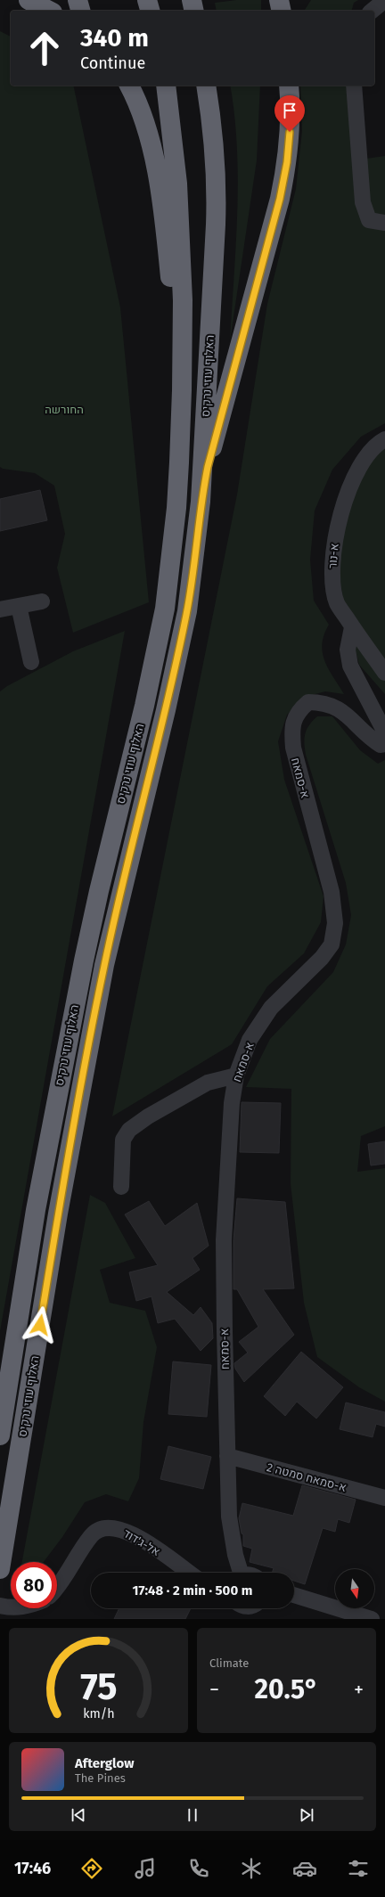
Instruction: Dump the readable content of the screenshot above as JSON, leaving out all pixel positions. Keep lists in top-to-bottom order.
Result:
{
  "streets": {
    "highway": ["האלוף עוזי נרקיס"],
    "street": [
      "א-נור",
      "א-סמאח",
      "א-סמאח סמטה 2",
      "אל-ג'דוד"
    ]
  },
  "crossings": [
    ["א-סמאח", "א-סמאח סמטה 2"]
  ],
  "parks": ["החורשה"],
  "north": "bottom",
  "page": {
    "turn": ["340 m", "Continue"],
    "limit": "80",
    "trip": "17:48 · 2 min · 500 m",
    "tile": "Climate",
    "heat": ["−", "20.5°", "+"],
    "song": ["Afterglow", "The Pines"],
    "tabs": "17:46",
    "gauge": ["75", "km/h"]
  }
}
